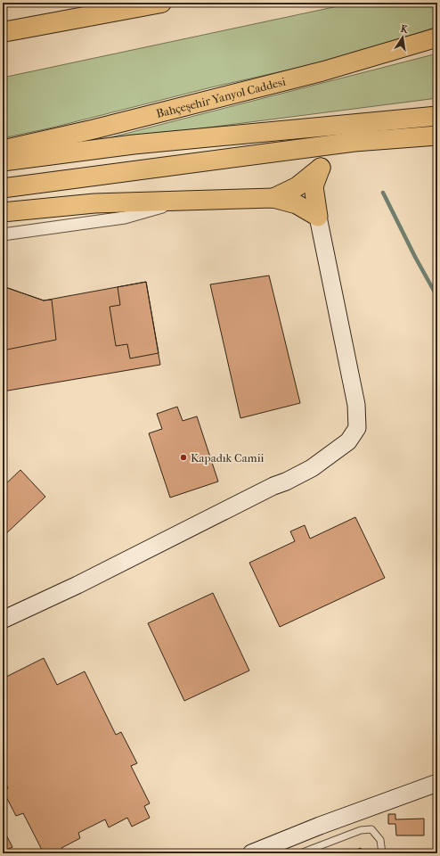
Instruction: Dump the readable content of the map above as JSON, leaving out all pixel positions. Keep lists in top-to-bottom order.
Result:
{
  "streets": {
    "main road": ["Bahçeşehir Yanyol Caddesi"]
  },
  "places": ["Kapadık Camii"],
  "north": "top"
}
